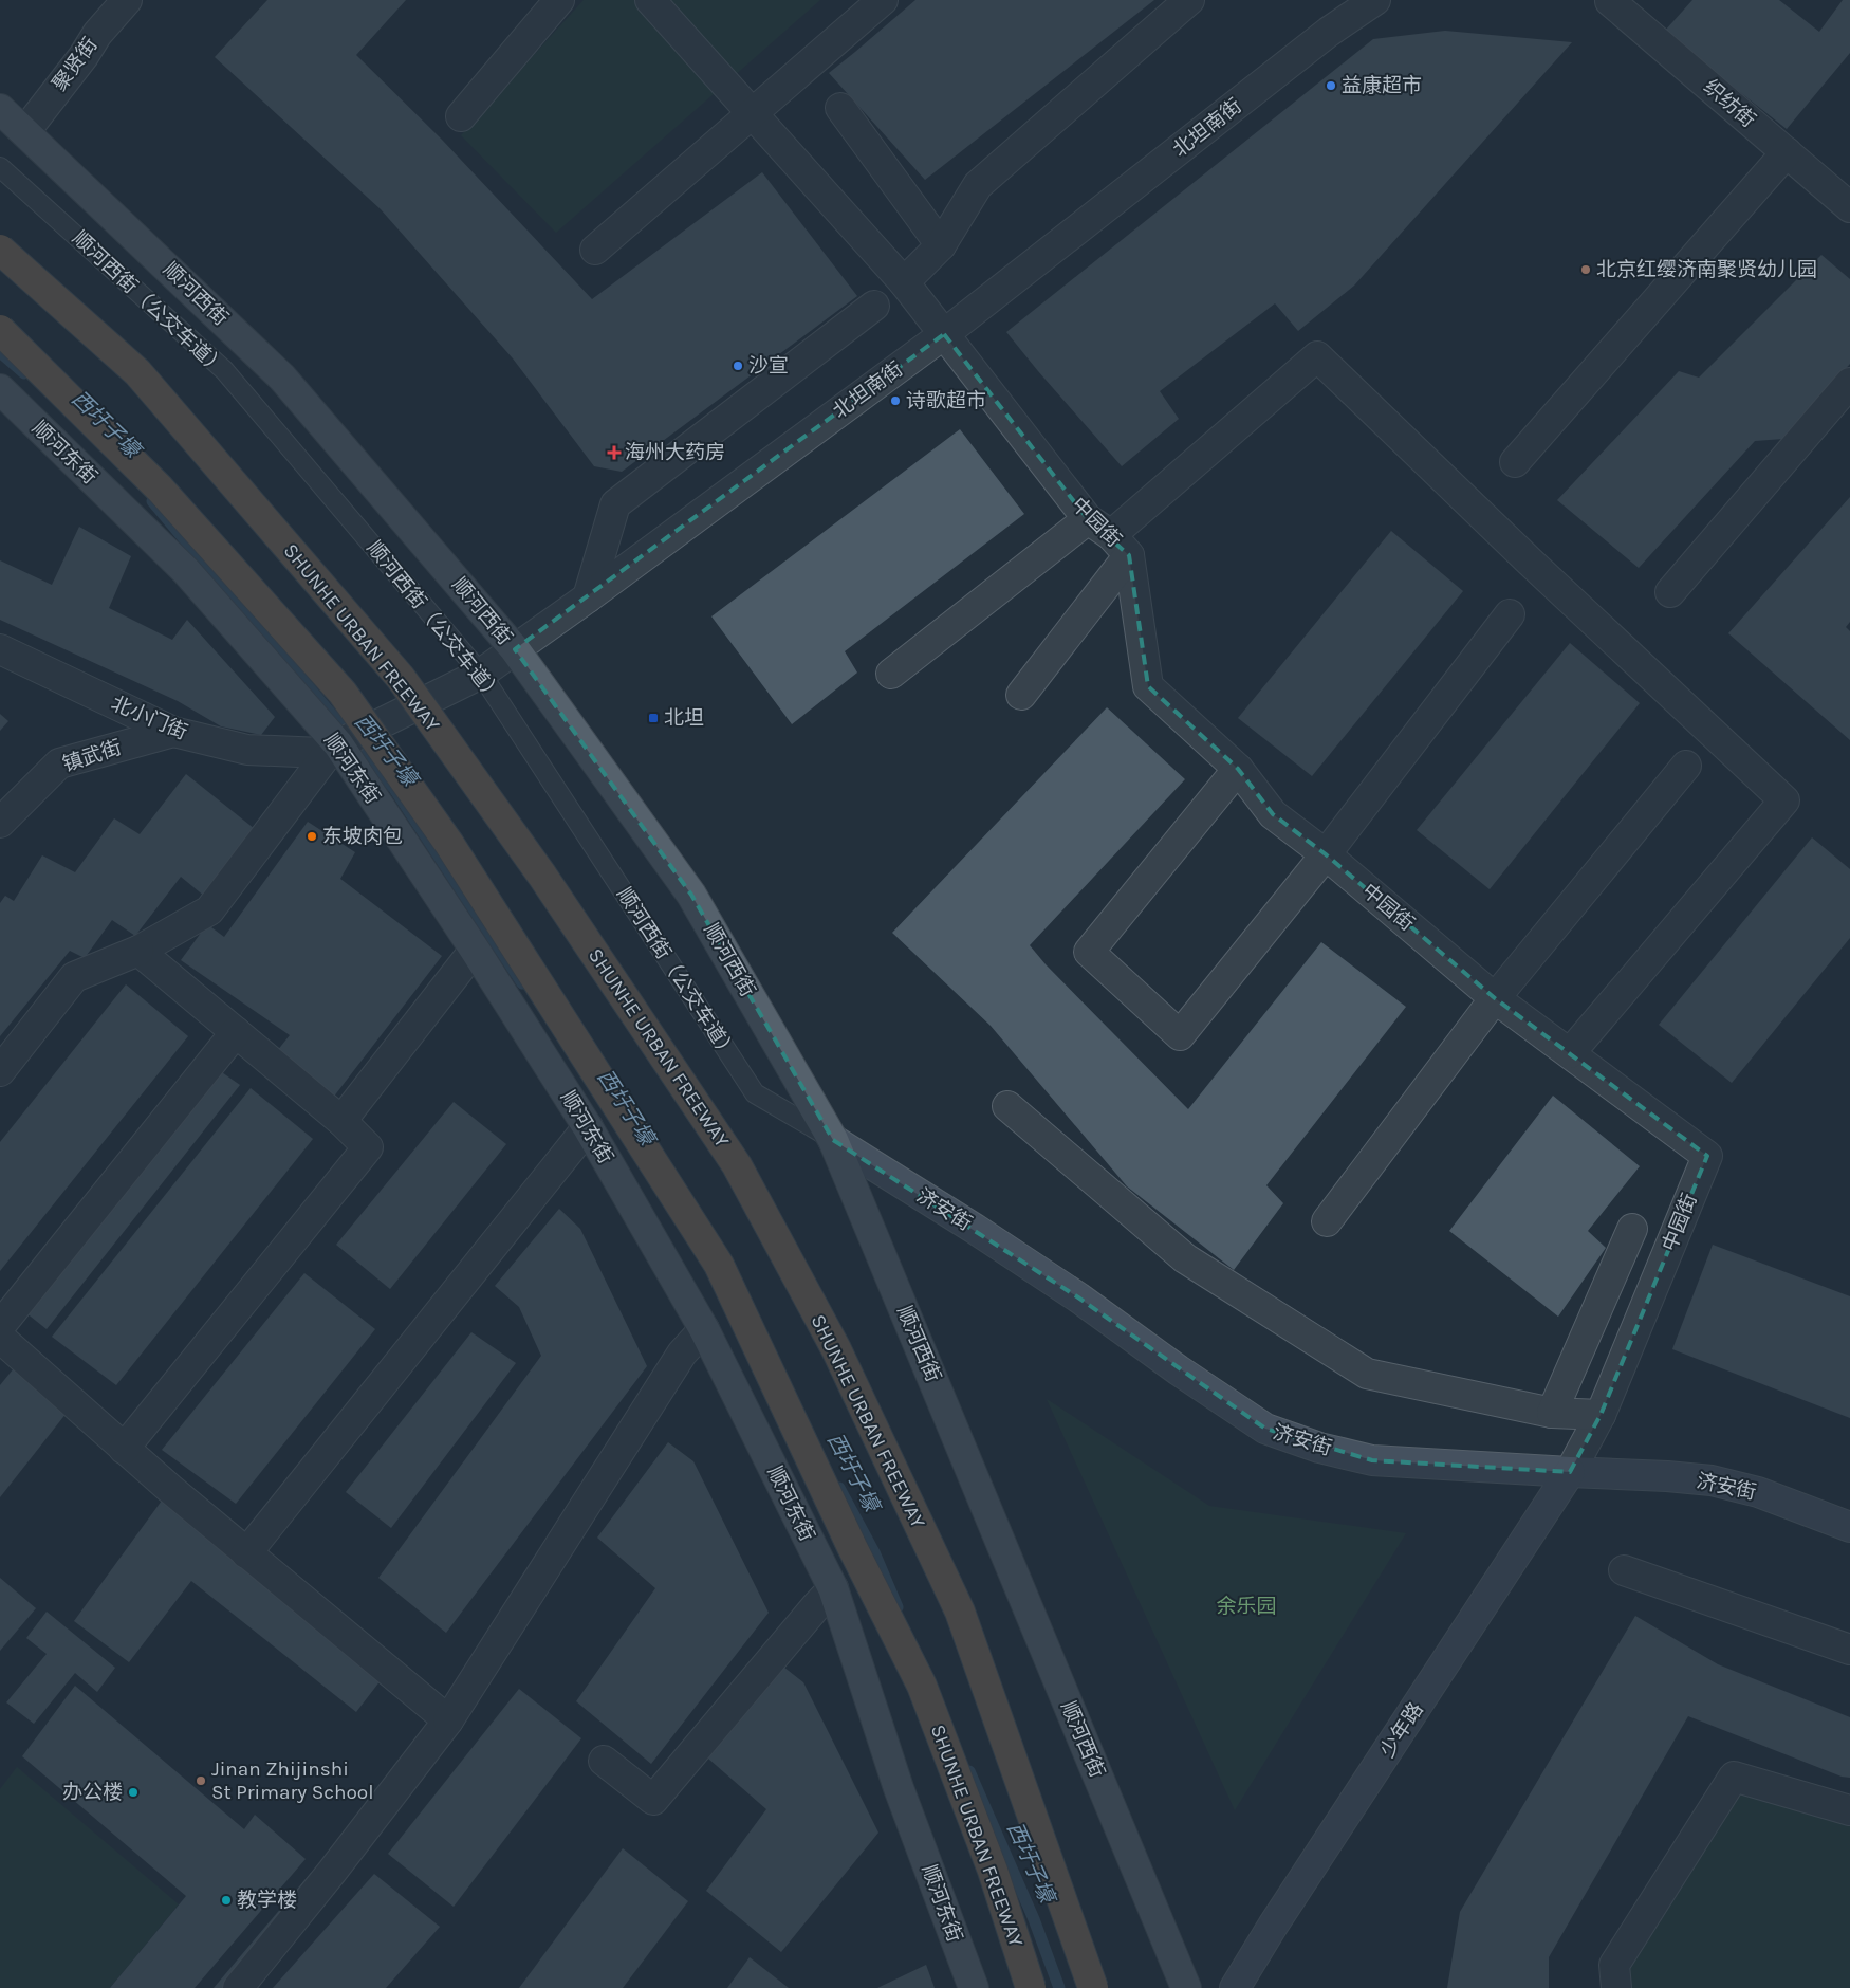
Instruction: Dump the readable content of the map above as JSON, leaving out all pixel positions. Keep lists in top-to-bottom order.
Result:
{
  "streets": {
    "highway": ["SHUNHE URBAN FREEWAY"],
    "main road": [
      "顺河西街",
      "顺河东街",
      "济安街",
      "少年路"
    ],
    "street": [
      "聚贤街",
      "织纺街",
      "北坦南街",
      "中园街",
      "北小门街",
      "镇武街"
    ],
    "lane": ["顺河西街（公交车道）"]
  },
  "crossings": [
    ["聚贤街", "顺河西街"],
    ["北坦南街", "顺河西街"],
    ["北坦南街", "顺河西街（公交车道）"],
    ["北坦南街", "顺河东街"],
    ["北坦南街", "中园街"],
    ["北坦南街", "北小门街"],
    ["顺河西街", "顺河西街（公交车道）"],
    ["顺河西街", "济安街"],
    ["顺河西街（公交车道）", "济安街"],
    ["顺河东街", "北小门街"],
    ["中园街", "济安街"],
    ["中园街", "少年路"],
    ["北小门街", "镇武街"],
    ["济安街", "少年路"]
  ],
  "water": ["西圩子壕"],
  "parks": ["余乐园"],
  "places": {
    "other": [
      "益康超市",
      "北京红缨济南聚贤幼儿园",
      "沙宣",
      "诗歌超市",
      "东坡肉包",
      "Jinan Zhijinshi St Primary School",
      "办公楼",
      "教学楼"
    ],
    "health": ["海州大药房"],
    "transit": ["北坦"]
  }
}
